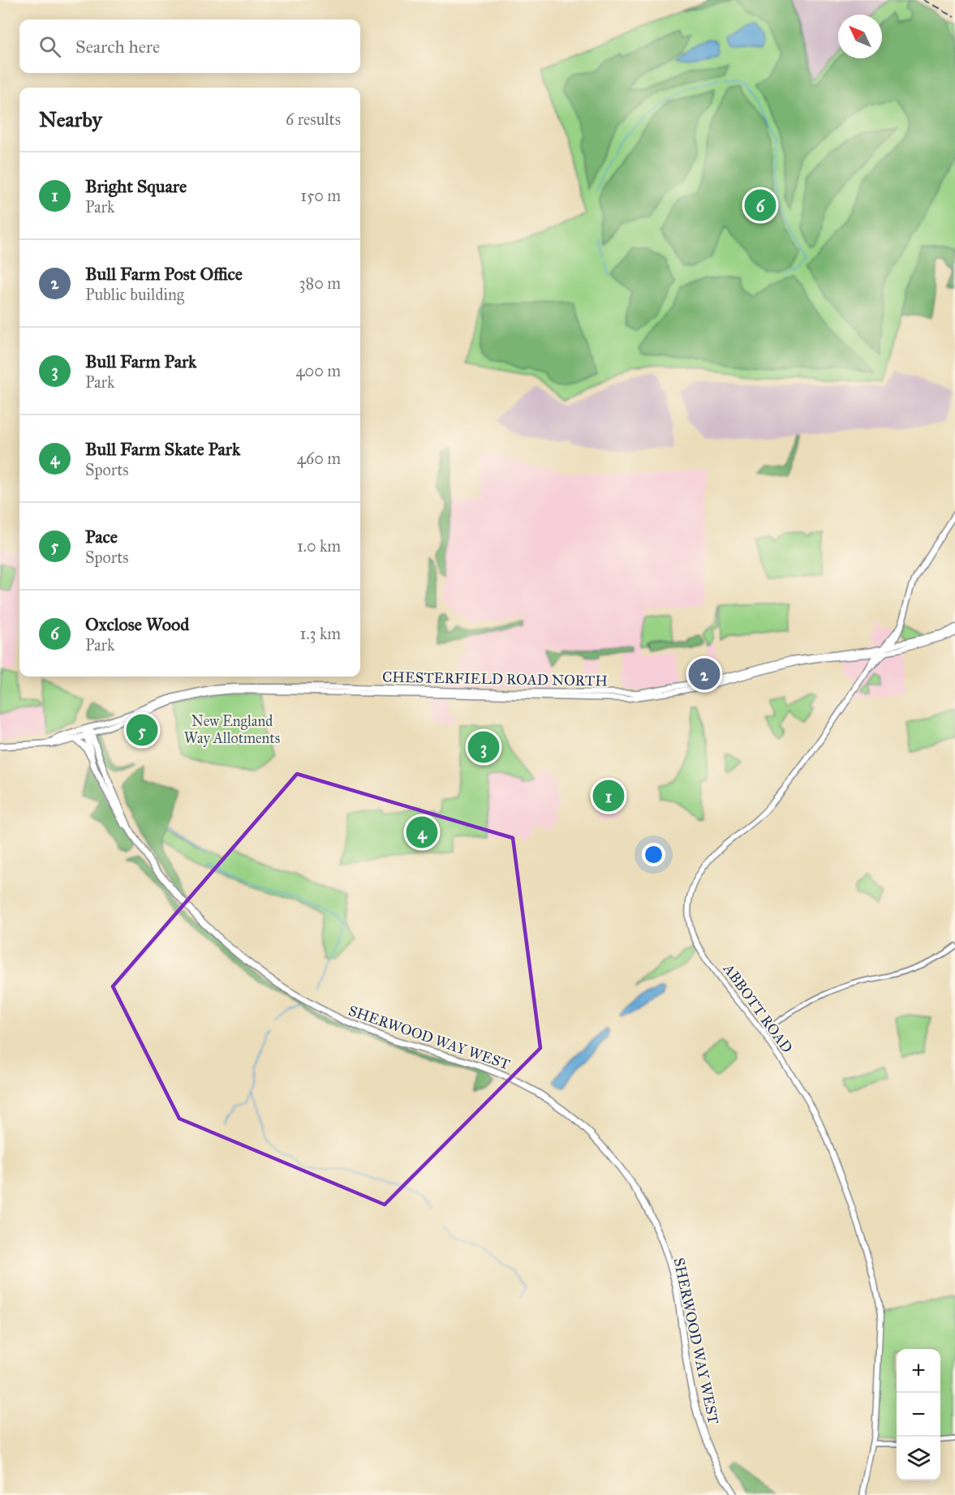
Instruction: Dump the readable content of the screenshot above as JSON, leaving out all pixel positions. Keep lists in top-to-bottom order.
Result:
{
  "streets": {
    "highway": ["CHESTERFIELD ROAD NORTH", "SHERWOOD WAY WEST"],
    "main road": ["ABBOTT ROAD"]
  },
  "crossings": [
    ["CHESTERFIELD ROAD NORTH", "ABBOTT ROAD"],
    ["CHESTERFIELD ROAD NORTH", "SHERWOOD WAY WEST"]
  ],
  "parks": ["New England Way Allotments"],
  "north": "top left",
  "page": {
    "search": "Search here",
    "heading": ["Nearby", "6 results"],
    "list": [
      {
        "mark": "1",
        "name": "Bright Square",
        "note": "Park",
        "value": "150 m"
      },
      {
        "mark": "2",
        "name": "Bull Farm Post Office",
        "note": "Public building",
        "value": "380 m"
      },
      {
        "mark": "3",
        "name": "Bull Farm Park",
        "note": "Park",
        "value": "400 m"
      },
      {
        "mark": "4",
        "name": "Bull Farm Skate Park",
        "note": "Sports",
        "value": "460 m"
      },
      {
        "mark": "5",
        "name": "Pace",
        "note": "Sports",
        "value": "1.0 km"
      },
      {
        "mark": "6",
        "name": "Oxclose Wood",
        "note": "Park",
        "value": "1.3 km"
      }
    ],
    "pins": [
      "6",
      "2",
      "5",
      "3",
      "1",
      "4"
    ],
    "map_buttons": ["+", "−"]
  }
}
